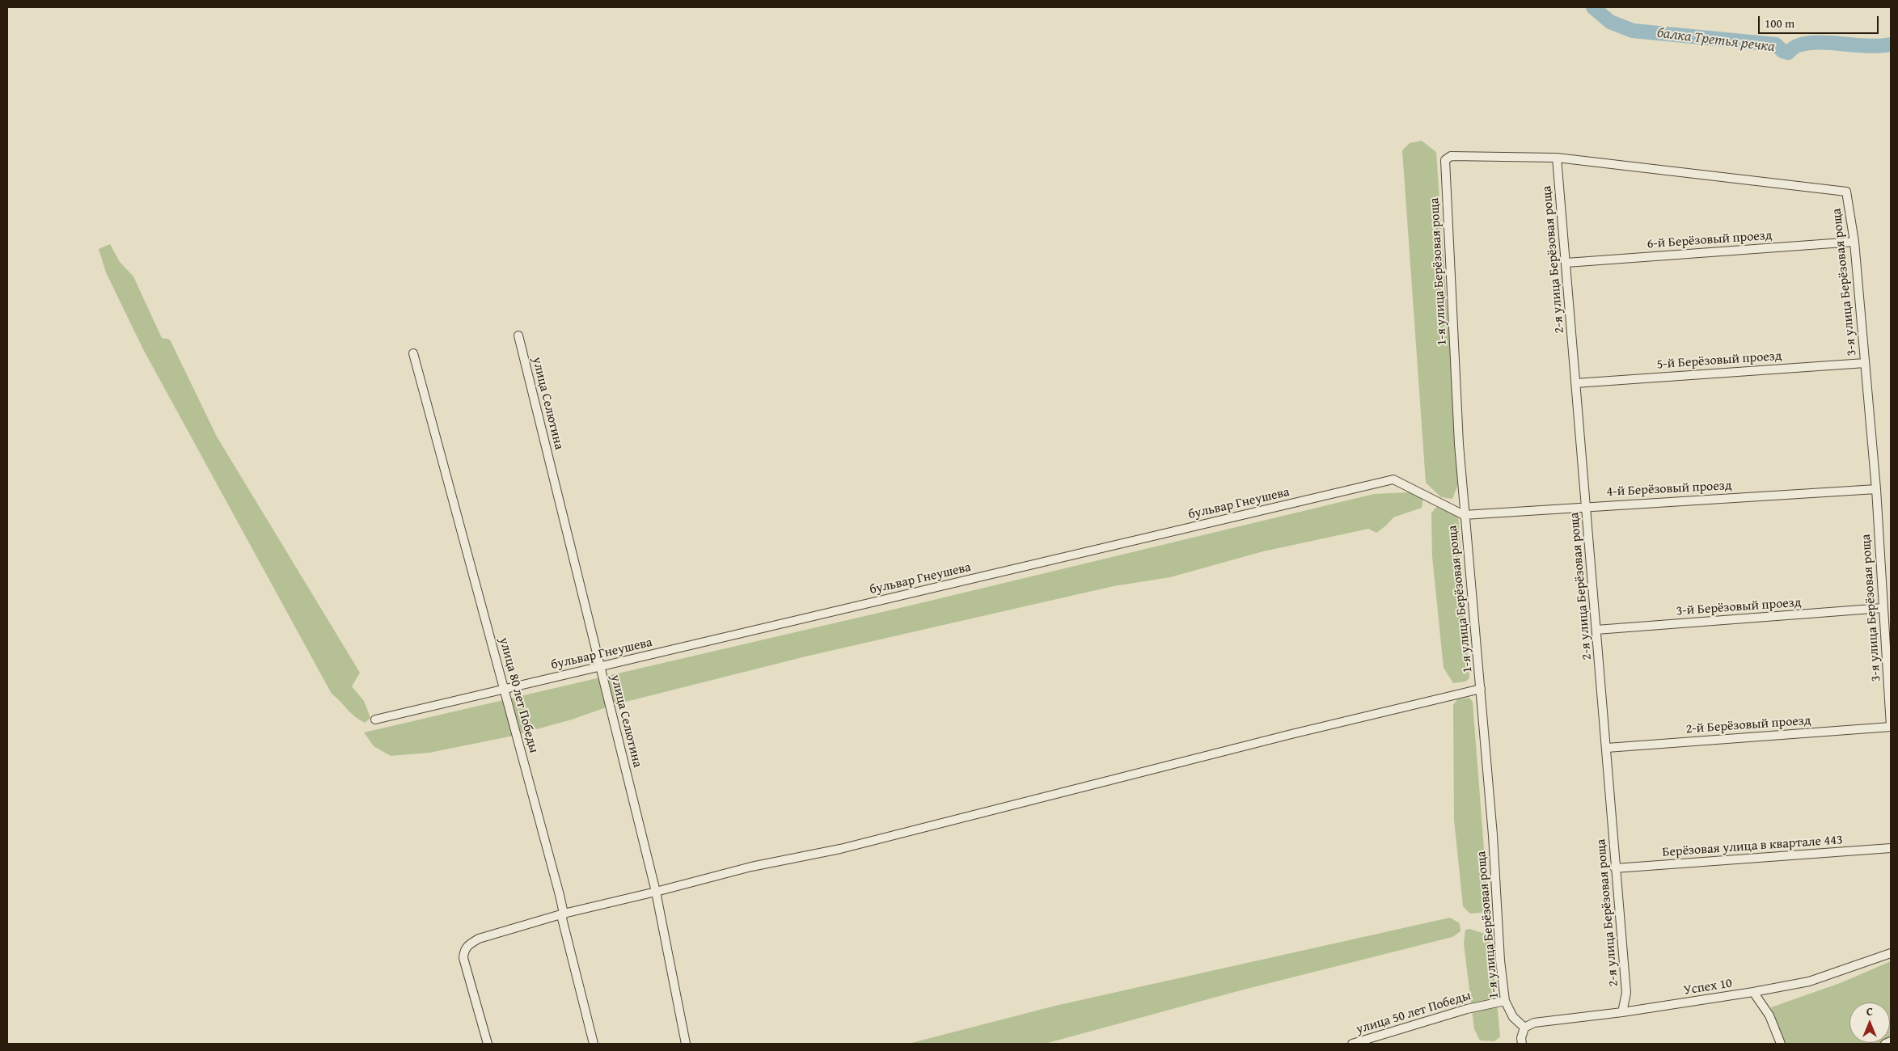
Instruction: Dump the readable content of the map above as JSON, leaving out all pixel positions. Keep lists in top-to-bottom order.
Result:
{
  "streets": {
    "street": [
      "6-й Берёзовый проезд",
      "2-я улица Берёзовая роща",
      "1-я улица Берёзовая роща",
      "3-я улица Берёзовая роща",
      "5-й Берёзовый проезд",
      "улица Селютина",
      "4-й Берёзовый проезд",
      "бульвар Гнеушева",
      "3-й Берёзовый проезд",
      "улица 80 лет Победы",
      "2-й Берёзовый проезд",
      "Берёзовая улица в квартале 443",
      "Успех 10",
      "улица 50 лет Победы"
    ]
  },
  "crossings": [
    ["6-й Берёзовый проезд", "2-я улица Берёзовая роща"],
    ["6-й Берёзовый проезд", "3-я улица Берёзовая роща"],
    ["2-я улица Берёзовая роща", "3-я улица Берёзовая роща"],
    ["2-я улица Берёзовая роща", "5-й Берёзовый проезд"],
    ["2-я улица Берёзовая роща", "4-й Берёзовый проезд"],
    ["2-я улица Берёзовая роща", "3-й Берёзовый проезд"],
    ["2-я улица Берёзовая роща", "2-й Берёзовый проезд"],
    ["2-я улица Берёзовая роща", "Берёзовая улица в квартале 443"],
    ["2-я улица Берёзовая роща", "Успех 10"],
    ["1-я улица Берёзовая роща", "3-я улица Берёзовая роща"],
    ["1-я улица Берёзовая роща", "4-й Берёзовый проезд"],
    ["1-я улица Берёзовая роща", "бульвар Гнеушева"],
    ["1-я улица Берёзовая роща", "Успех 10"],
    ["1-я улица Берёзовая роща", "улица 50 лет Победы"],
    ["3-я улица Берёзовая роща", "5-й Берёзовый проезд"],
    ["3-я улица Берёзовая роща", "4-й Берёзовый проезд"],
    ["3-я улица Берёзовая роща", "3-й Берёзовый проезд"],
    ["3-я улица Берёзовая роща", "2-й Берёзовый проезд"],
    ["улица Селютина", "бульвар Гнеушева"],
    ["4-й Берёзовый проезд", "бульвар Гнеушева"],
    ["бульвар Гнеушева", "улица 80 лет Победы"]
  ],
  "water": ["балка Третья речка"],
  "scale_bar": "100 m",
  "north": "top"
}
